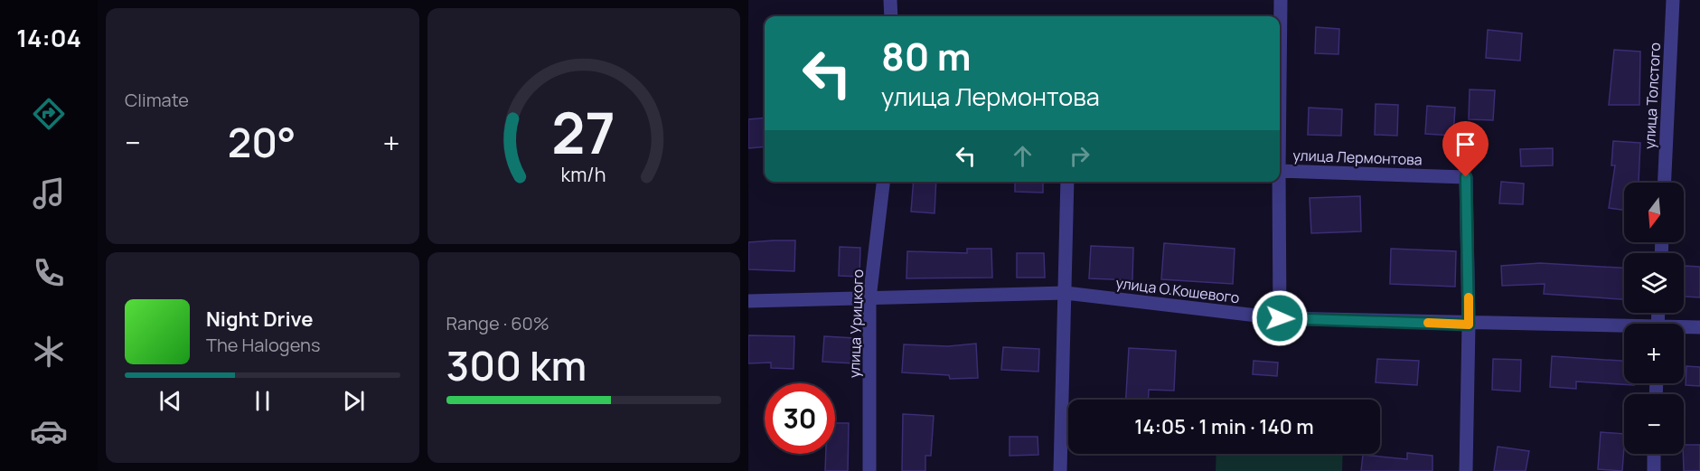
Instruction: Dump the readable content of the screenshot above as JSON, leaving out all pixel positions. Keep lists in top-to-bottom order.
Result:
{
  "streets": {
    "street": [
      "улица Толстого",
      "улица Лермонтова",
      "улица О.Кошевого",
      "улица Урицкого"
    ]
  },
  "crossings": [
    ["улица Лермонтова", "улица О.Кошевого"],
    ["улица О.Кошевого", "улица Урицкого"]
  ],
  "north": "bottom",
  "page": {
    "tabs": "14:04",
    "tile": [
      "Climate",
      ["Range · 60%", "300 km"]
    ],
    "turn": ["80 m", "улица Лермонтова"],
    "heat": ["−", "20°", "+"],
    "map_buttons": ["+", "−"],
    "song": ["Night Drive", "The Halogens"],
    "limit": "30",
    "trip": "14:05 · 1 min · 140 m",
    "gauge": ["27", "km/h"]
  }
}
